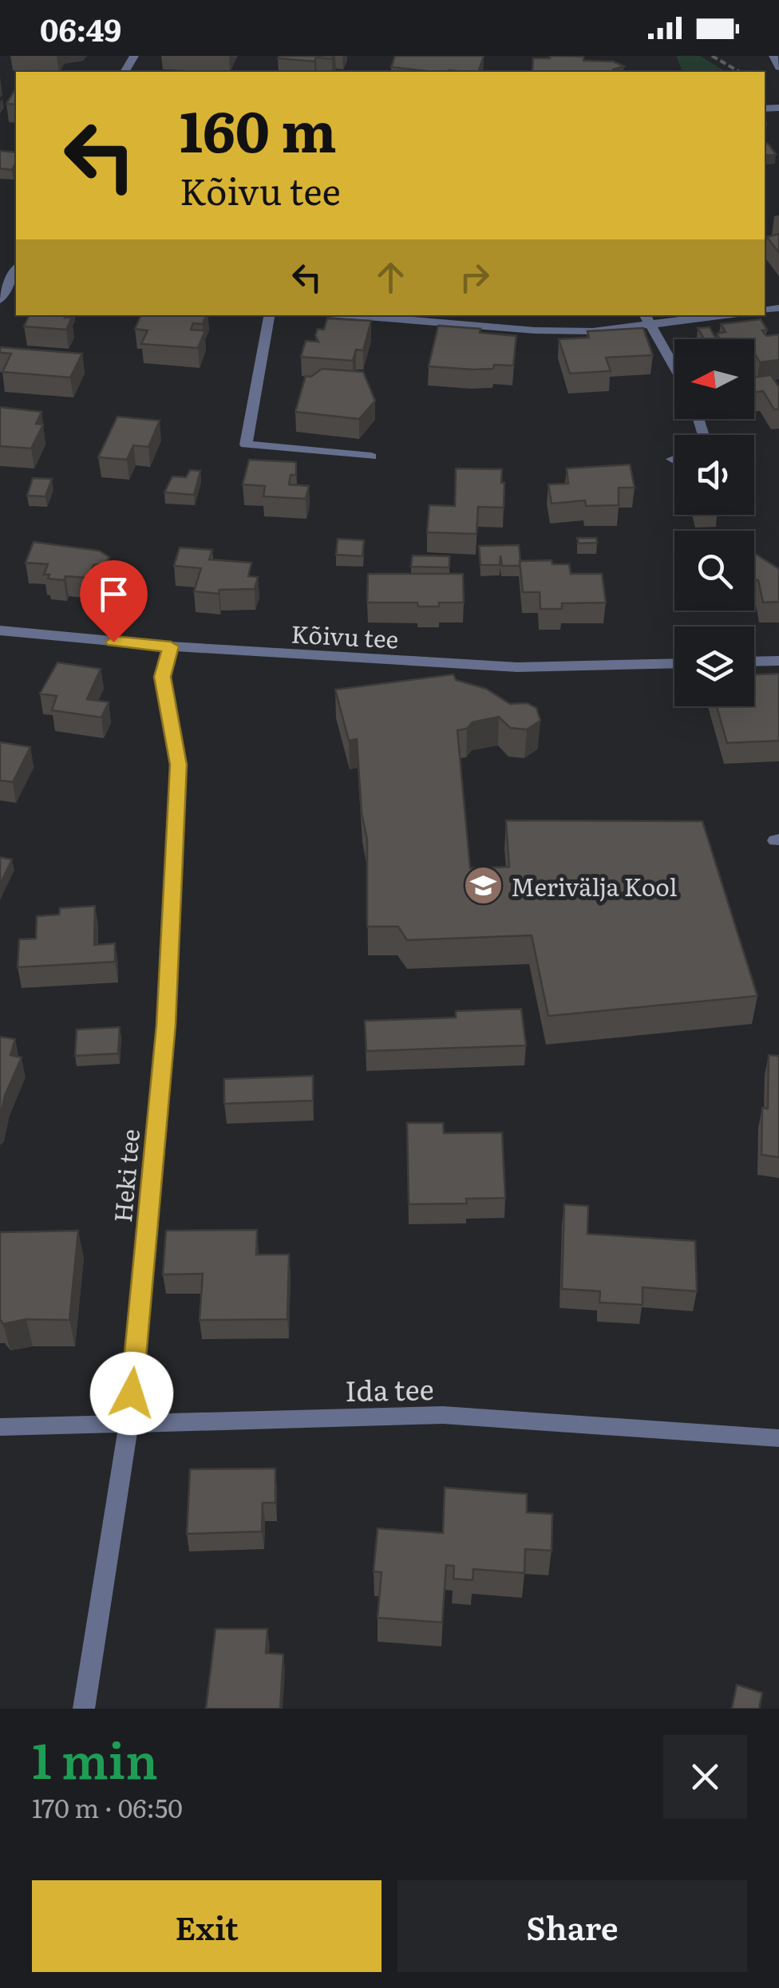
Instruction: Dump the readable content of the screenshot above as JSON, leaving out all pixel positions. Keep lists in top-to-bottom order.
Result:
{
  "streets": {
    "street": ["Kõivu tee", "Heki tee", "Ida tee"]
  },
  "crossings": [
    ["Kõivu tee", "Heki tee"],
    ["Heki tee", "Ida tee"]
  ],
  "places": {
    "school or university": ["Merivälja Kool"]
  },
  "north": "left",
  "page": {
    "status": "06:49",
    "turn": ["160 m", "Kõivu tee"],
    "heading": ["1 min", "170 m · 06:50"],
    "buttons": ["Exit", "Share"]
  }
}
